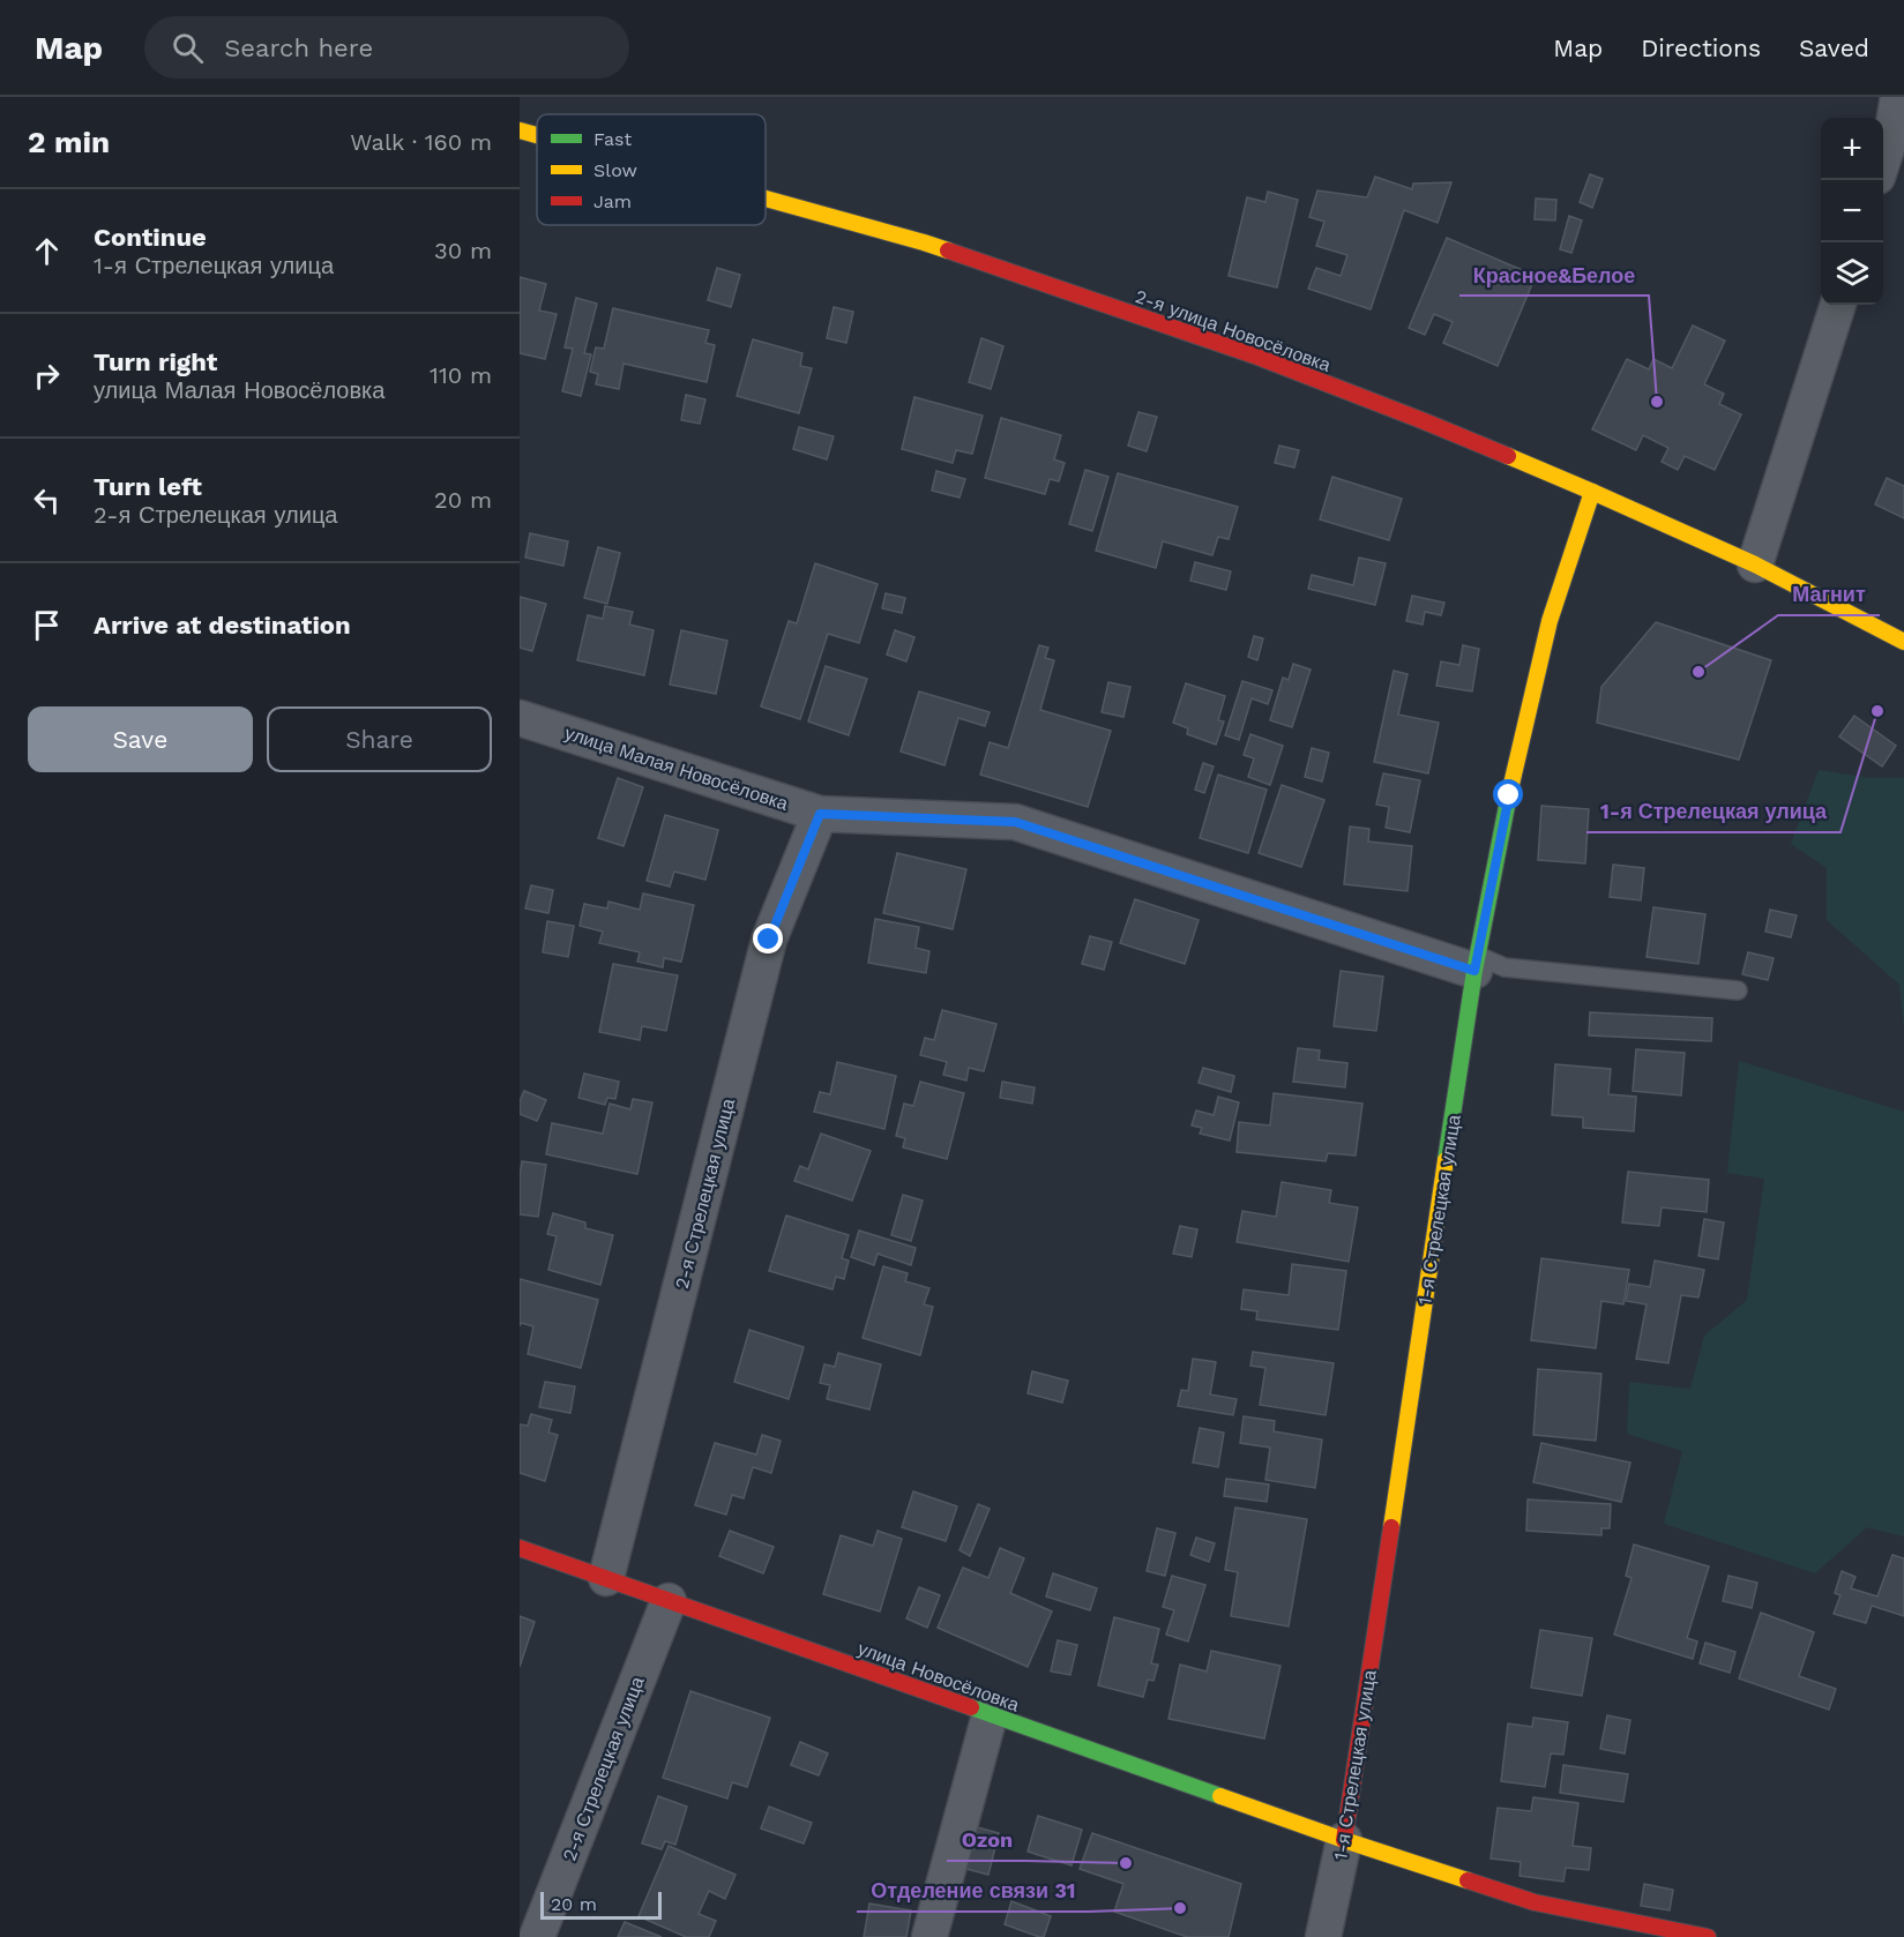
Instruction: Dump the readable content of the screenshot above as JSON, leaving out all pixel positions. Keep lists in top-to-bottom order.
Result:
{
  "streets": {
    "street": [
      "2-я улица Новосёловка",
      "улица Малая Новосёловка",
      "2-я Стрелецкая улица",
      "1-я Стрелецкая улица",
      "улица Новосёловка"
    ]
  },
  "crossings": [
    ["2-я улица Новосёловка", "1-я Стрелецкая улица"],
    ["улица Малая Новосёловка", "2-я Стрелецкая улица"],
    ["улица Малая Новосёловка", "1-я Стрелецкая улица"],
    ["2-я Стрелецкая улица", "улица Новосёловка"],
    ["1-я Стрелецкая улица", "улица Новосёловка"]
  ],
  "places": [
    "Красное&Белое",
    "Магнит",
    "1-я Стрелецкая улица",
    "Ozon",
    "Отделение связи 31"
  ],
  "legend": ["Fast", "Slow", "Jam"],
  "scale_bar": "20 m",
  "page": {
    "header": "Map",
    "search": "Search here",
    "nav": ["Map", "Directions", "Saved"],
    "heading": ["2 min", "Walk · 160 m"],
    "map_buttons": ["+", "−"],
    "list": [
      ["Continue", "1-я Стрелецкая улица", "30 m"],
      ["Turn right", "улица Малая Новосёловка", "110 m"],
      ["Turn left", "2-я Стрелецкая улица", "20 m"],
      "Arrive at destination"
    ],
    "buttons": ["Save", "Share"],
    "scale": "20 m"
  }
}
